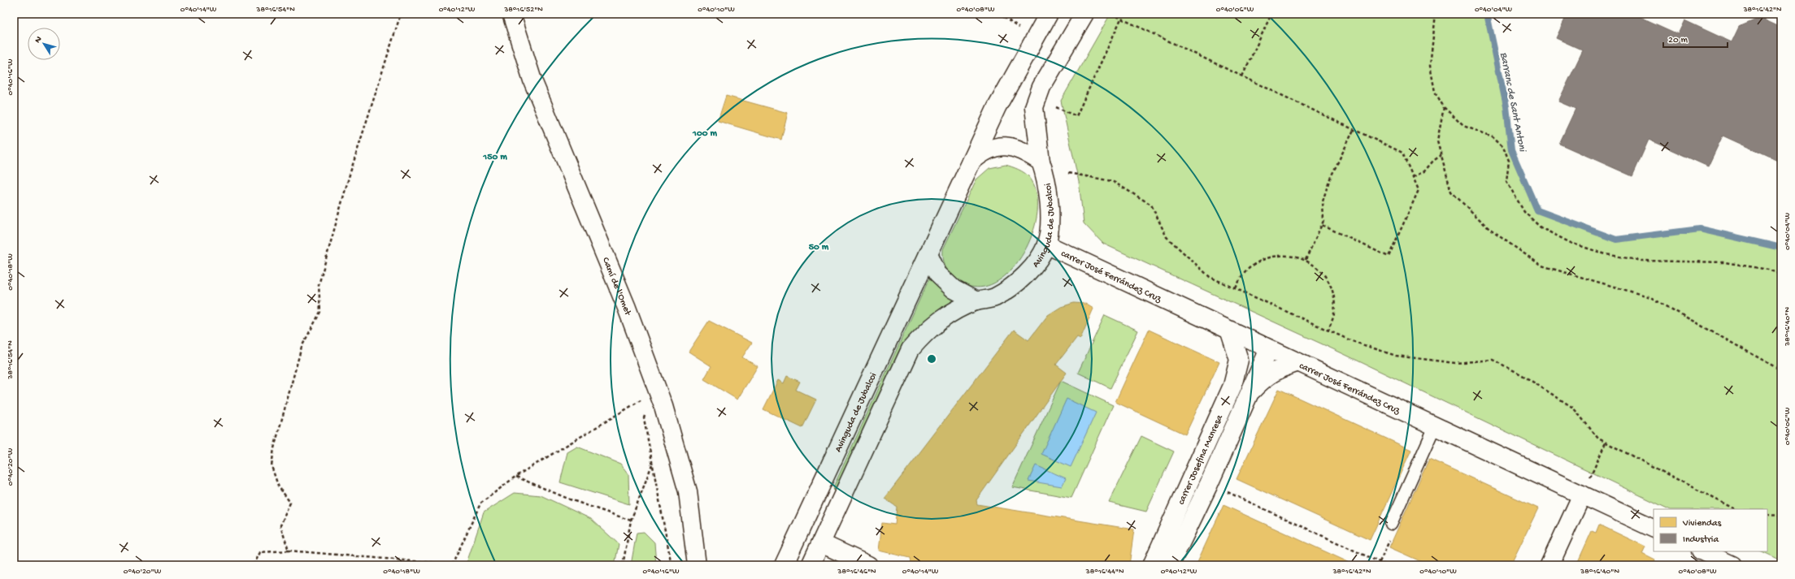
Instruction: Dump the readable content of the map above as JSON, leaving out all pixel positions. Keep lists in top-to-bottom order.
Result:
{
  "streets": {
    "street": [
      "Avinguda de Jubalcoi",
      "carrer José Ferrández Cruz",
      "Camí de l'Omet",
      "carrer Josefina Manresa"
    ]
  },
  "crossings": [
    ["Avinguda de Jubalcoi", "carrer José Ferrández Cruz"],
    ["carrer José Ferrández Cruz", "carrer Josefina Manresa"]
  ],
  "water": ["Barranc de Sant Antoni"],
  "legend": ["Viviendas", "Industria"],
  "scale_bar": "20 m",
  "north": "top left",
  "coordinates": [
    "0°40'14\"W",
    "38°16'54\"N",
    "0°40'12\"W",
    "38°16'52\"N",
    "0°40'10\"W",
    "0°40'08\"W",
    "0°40'06\"W",
    "0°40'04\"W",
    "38°16'42\"N",
    "0°40'16\"W",
    "0°40'18\"W",
    "38°16'40\"N",
    "0°40'20\"W",
    "38°16'46\"N",
    "38°16'44\"N"
  ],
  "rings": ["100 m", "150 m", "50 m"]
}
